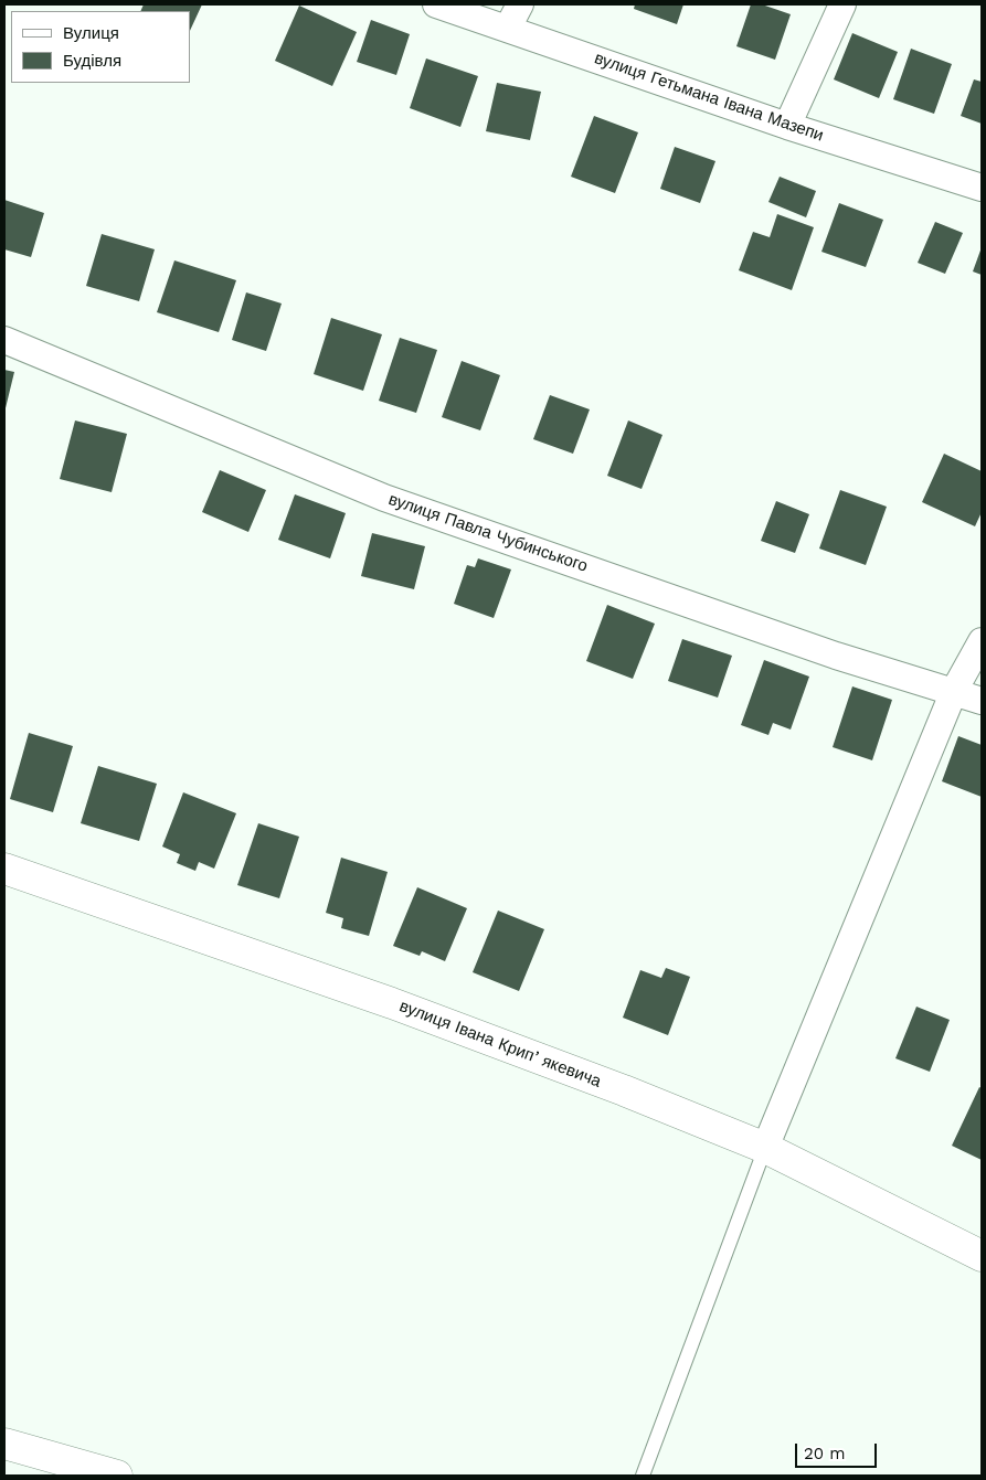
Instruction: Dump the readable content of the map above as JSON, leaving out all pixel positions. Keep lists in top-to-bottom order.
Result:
{
  "streets": {
    "street": ["вулиця Гетьмана Івана Мазепи", "вулиця Павла Чубинського", "вулиця Івана Крипʼякевича"]
  },
  "legend": ["Вулиця", "Будівля"],
  "scale_bar": "20 m"
}
